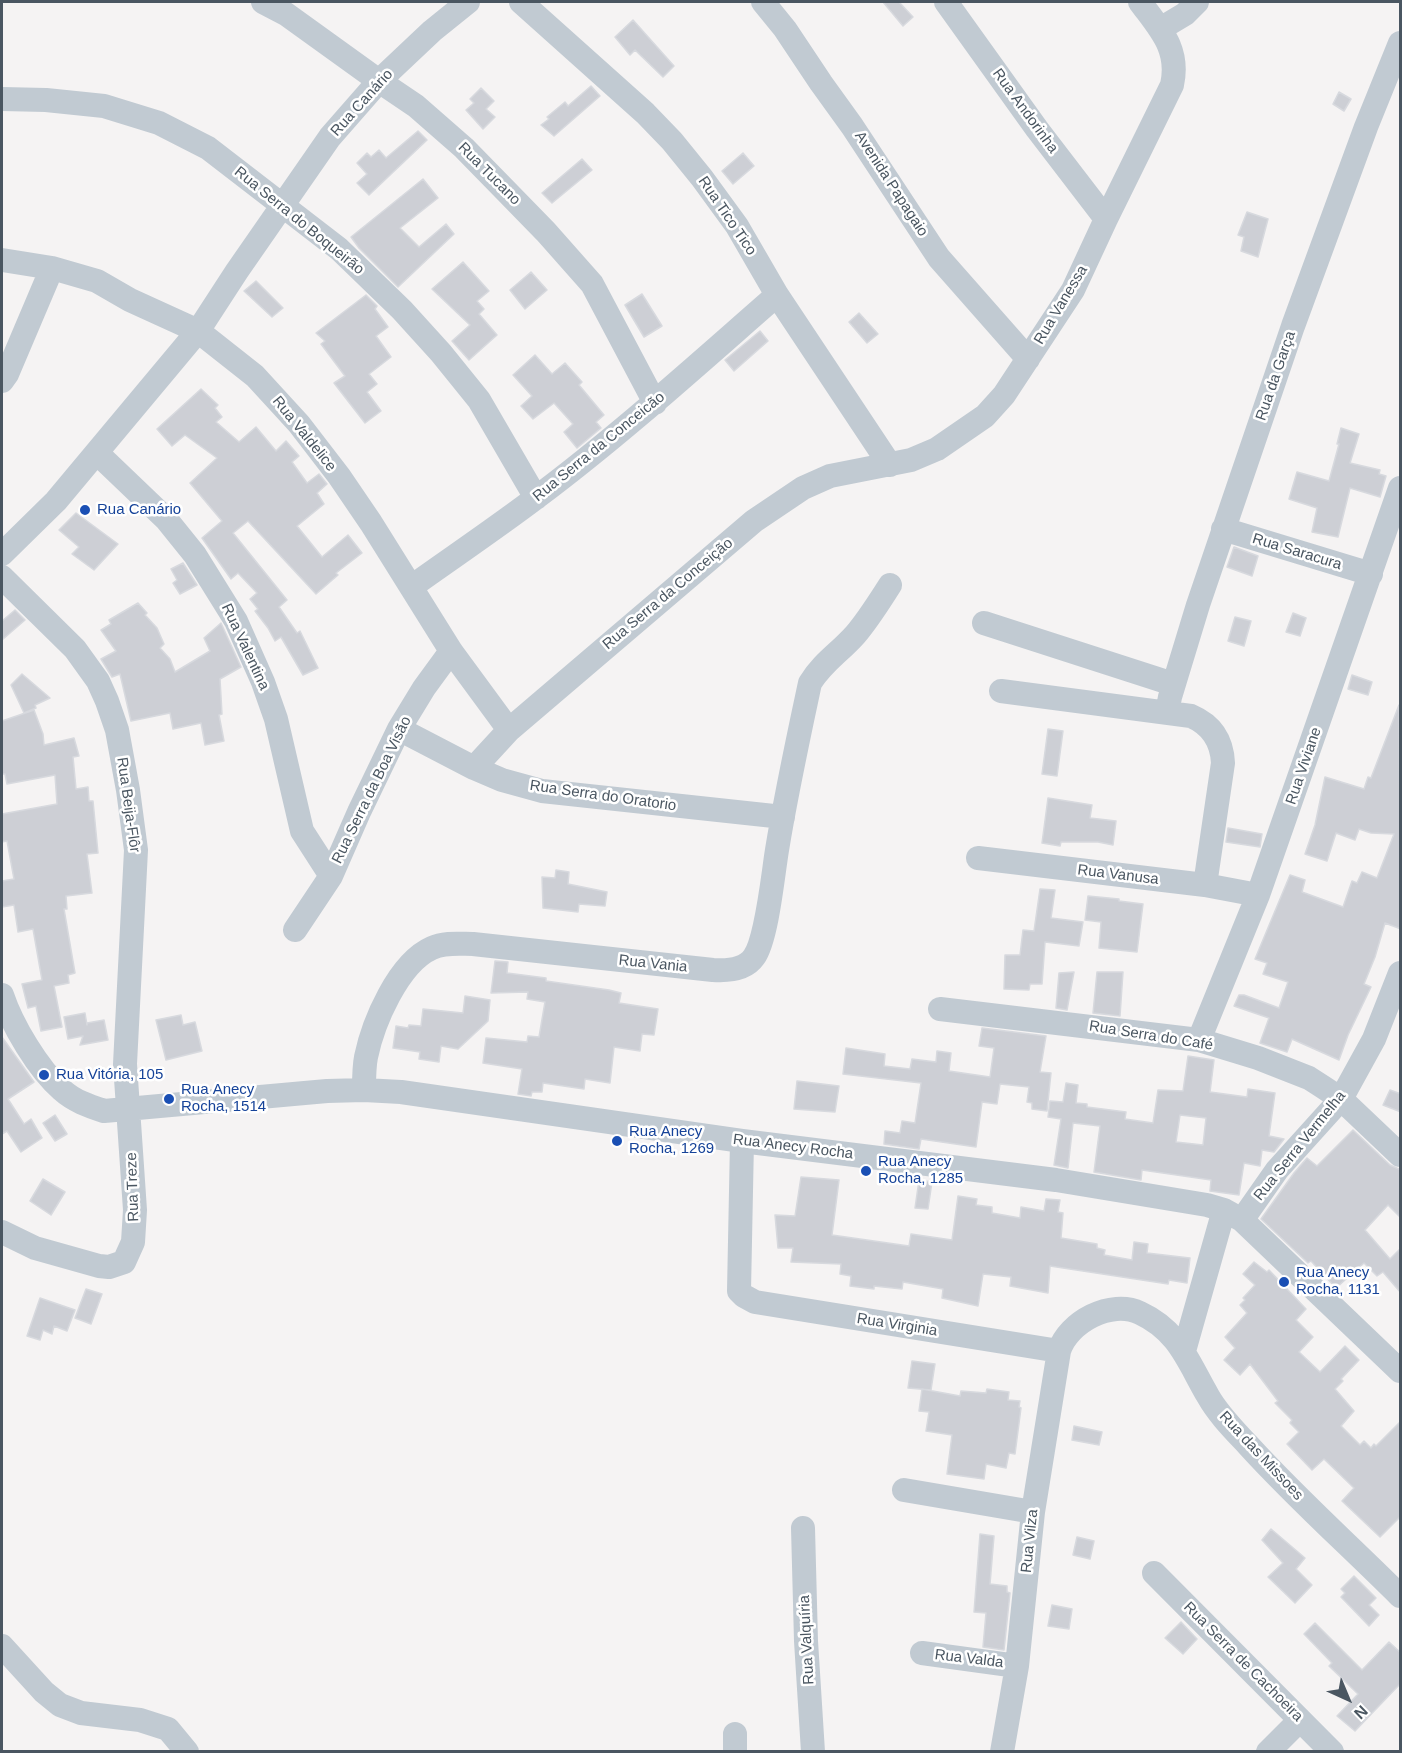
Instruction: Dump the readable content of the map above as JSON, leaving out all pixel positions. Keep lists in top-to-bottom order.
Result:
{
  "streets": {
    "street": [
      "Rua Canário",
      "Rua Andorinha",
      "Rua Tucano",
      "Avenida Papagaio",
      "Rua Tico Tico",
      "Rua Serra do Boqueirão",
      "Rua Vanessa",
      "Rua da Garça",
      "Rua Valdelice",
      "Rua Serra da Conceicão",
      "Rua Saracura",
      "Rua Serra da Conceição",
      "Rua Valentina",
      "Rua Viviane",
      "Rua Serra da Boa Visão",
      "Rua Serra do Oratorio",
      "Rua Beija-Flôr",
      "Rua Vanusa",
      "Rua Vania",
      "Rua Serra do Café",
      "Rua Serra Vermelha",
      "Rua Anecy Rocha",
      "Rua Treze",
      "Rua Virginia",
      "Rua das Missoes",
      "Rua Vilza",
      "Rua Valquíria",
      "Rua Valda",
      "Rua Serra de Cachoeira"
    ]
  },
  "crossings": [
    ["Rua Canário", "Rua Tucano"],
    ["Rua Canário", "Rua Serra do Boqueirão"],
    ["Rua Canário", "Rua Valdelice"],
    ["Rua Canário", "Rua Valentina"],
    ["Rua Andorinha", "Rua Vanessa"],
    ["Rua Tucano", "Rua Serra da Conceicão"],
    ["Avenida Papagaio", "Rua Vanessa"],
    ["Rua Tico Tico", "Rua Vanessa"],
    ["Rua Tico Tico", "Rua Serra da Conceicão"],
    ["Rua Tico Tico", "Rua Serra da Conceição"],
    ["Rua Serra do Boqueirão", "Rua Serra da Conceicão"],
    ["Rua Vanessa", "Rua Serra da Conceição"],
    ["Rua da Garça", "Rua Saracura"],
    ["Rua Valdelice", "Rua Serra da Conceicão"],
    ["Rua Valdelice", "Rua Serra da Conceição"],
    ["Rua Valdelice", "Rua Serra da Boa Visão"],
    ["Rua Saracura", "Rua Viviane"],
    ["Rua Serra da Conceição", "Rua Serra do Oratorio"],
    ["Rua Valentina", "Rua Serra da Boa Visão"],
    ["Rua Viviane", "Rua Vanusa"],
    ["Rua Viviane", "Rua Serra do Café"],
    ["Rua Serra da Boa Visão", "Rua Serra do Oratorio"],
    ["Rua Serra do Oratorio", "Rua Vania"],
    ["Rua Beija-Flôr", "Rua Anecy Rocha"],
    ["Rua Beija-Flôr", "Rua Treze"],
    ["Rua Vania", "Rua Anecy Rocha"],
    ["Rua Serra do Café", "Rua Serra Vermelha"],
    ["Rua Serra Vermelha", "Rua Anecy Rocha"],
    ["Rua Serra Vermelha", "Rua das Missoes"],
    ["Rua Anecy Rocha", "Rua Treze"],
    ["Rua Anecy Rocha", "Rua Virginia"],
    ["Rua Virginia", "Rua das Missoes"],
    ["Rua Virginia", "Rua Vilza"],
    ["Rua das Missoes", "Rua Vilza"],
    ["Rua Vilza", "Rua Valda"]
  ],
  "places": [
    "Rua Canário",
    "Rua Vitória, 105",
    "Rua Anecy Rocha, 1514",
    "Rua Anecy Rocha, 1269",
    "Rua Anecy Rocha, 1285",
    "Rua Anecy Rocha, 1131"
  ],
  "north": "bottom right"
}
